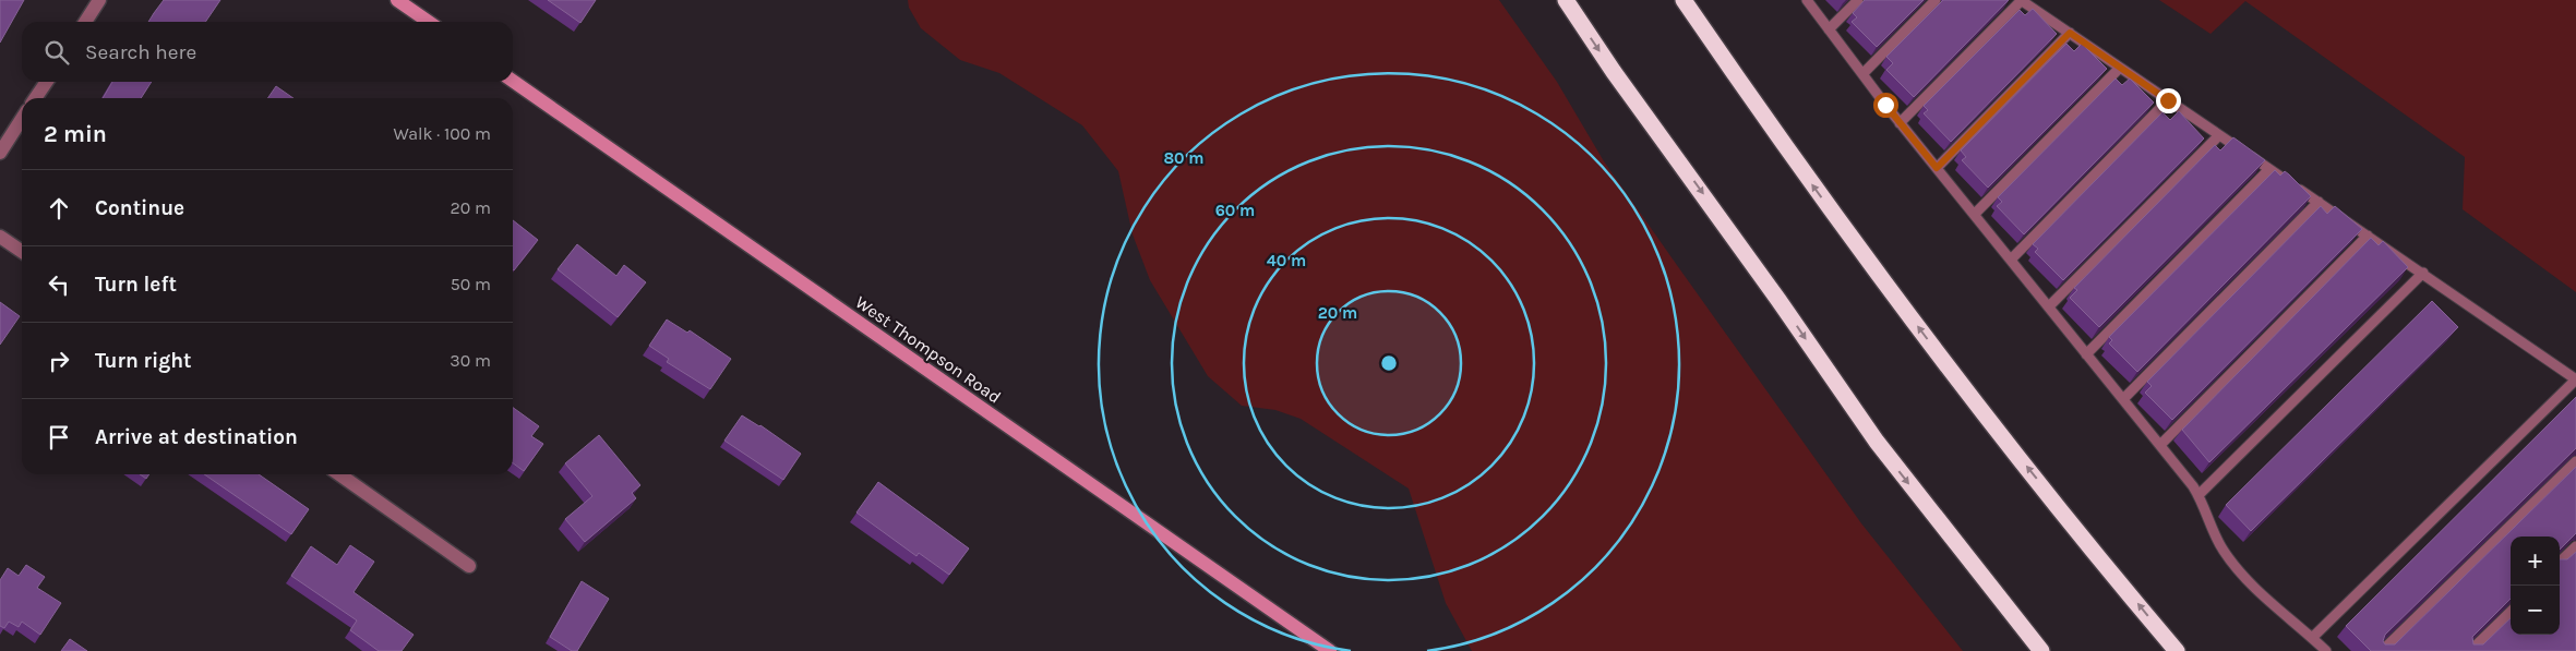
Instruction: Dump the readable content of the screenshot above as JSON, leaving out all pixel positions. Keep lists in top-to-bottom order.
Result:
{
  "streets": {
    "main road": ["West Thompson Road"]
  },
  "page": {
    "search": "Search here",
    "heading": ["2 min", "Walk · 100 m"],
    "list": [
      ["Continue", "20 m"],
      ["Turn left", "50 m"],
      ["Turn right", "30 m"],
      "Arrive at destination"
    ],
    "map_buttons": ["+", "−"]
  },
  "rings": [
    "80 m",
    "60 m",
    "40 m",
    "20 m"
  ]
}
